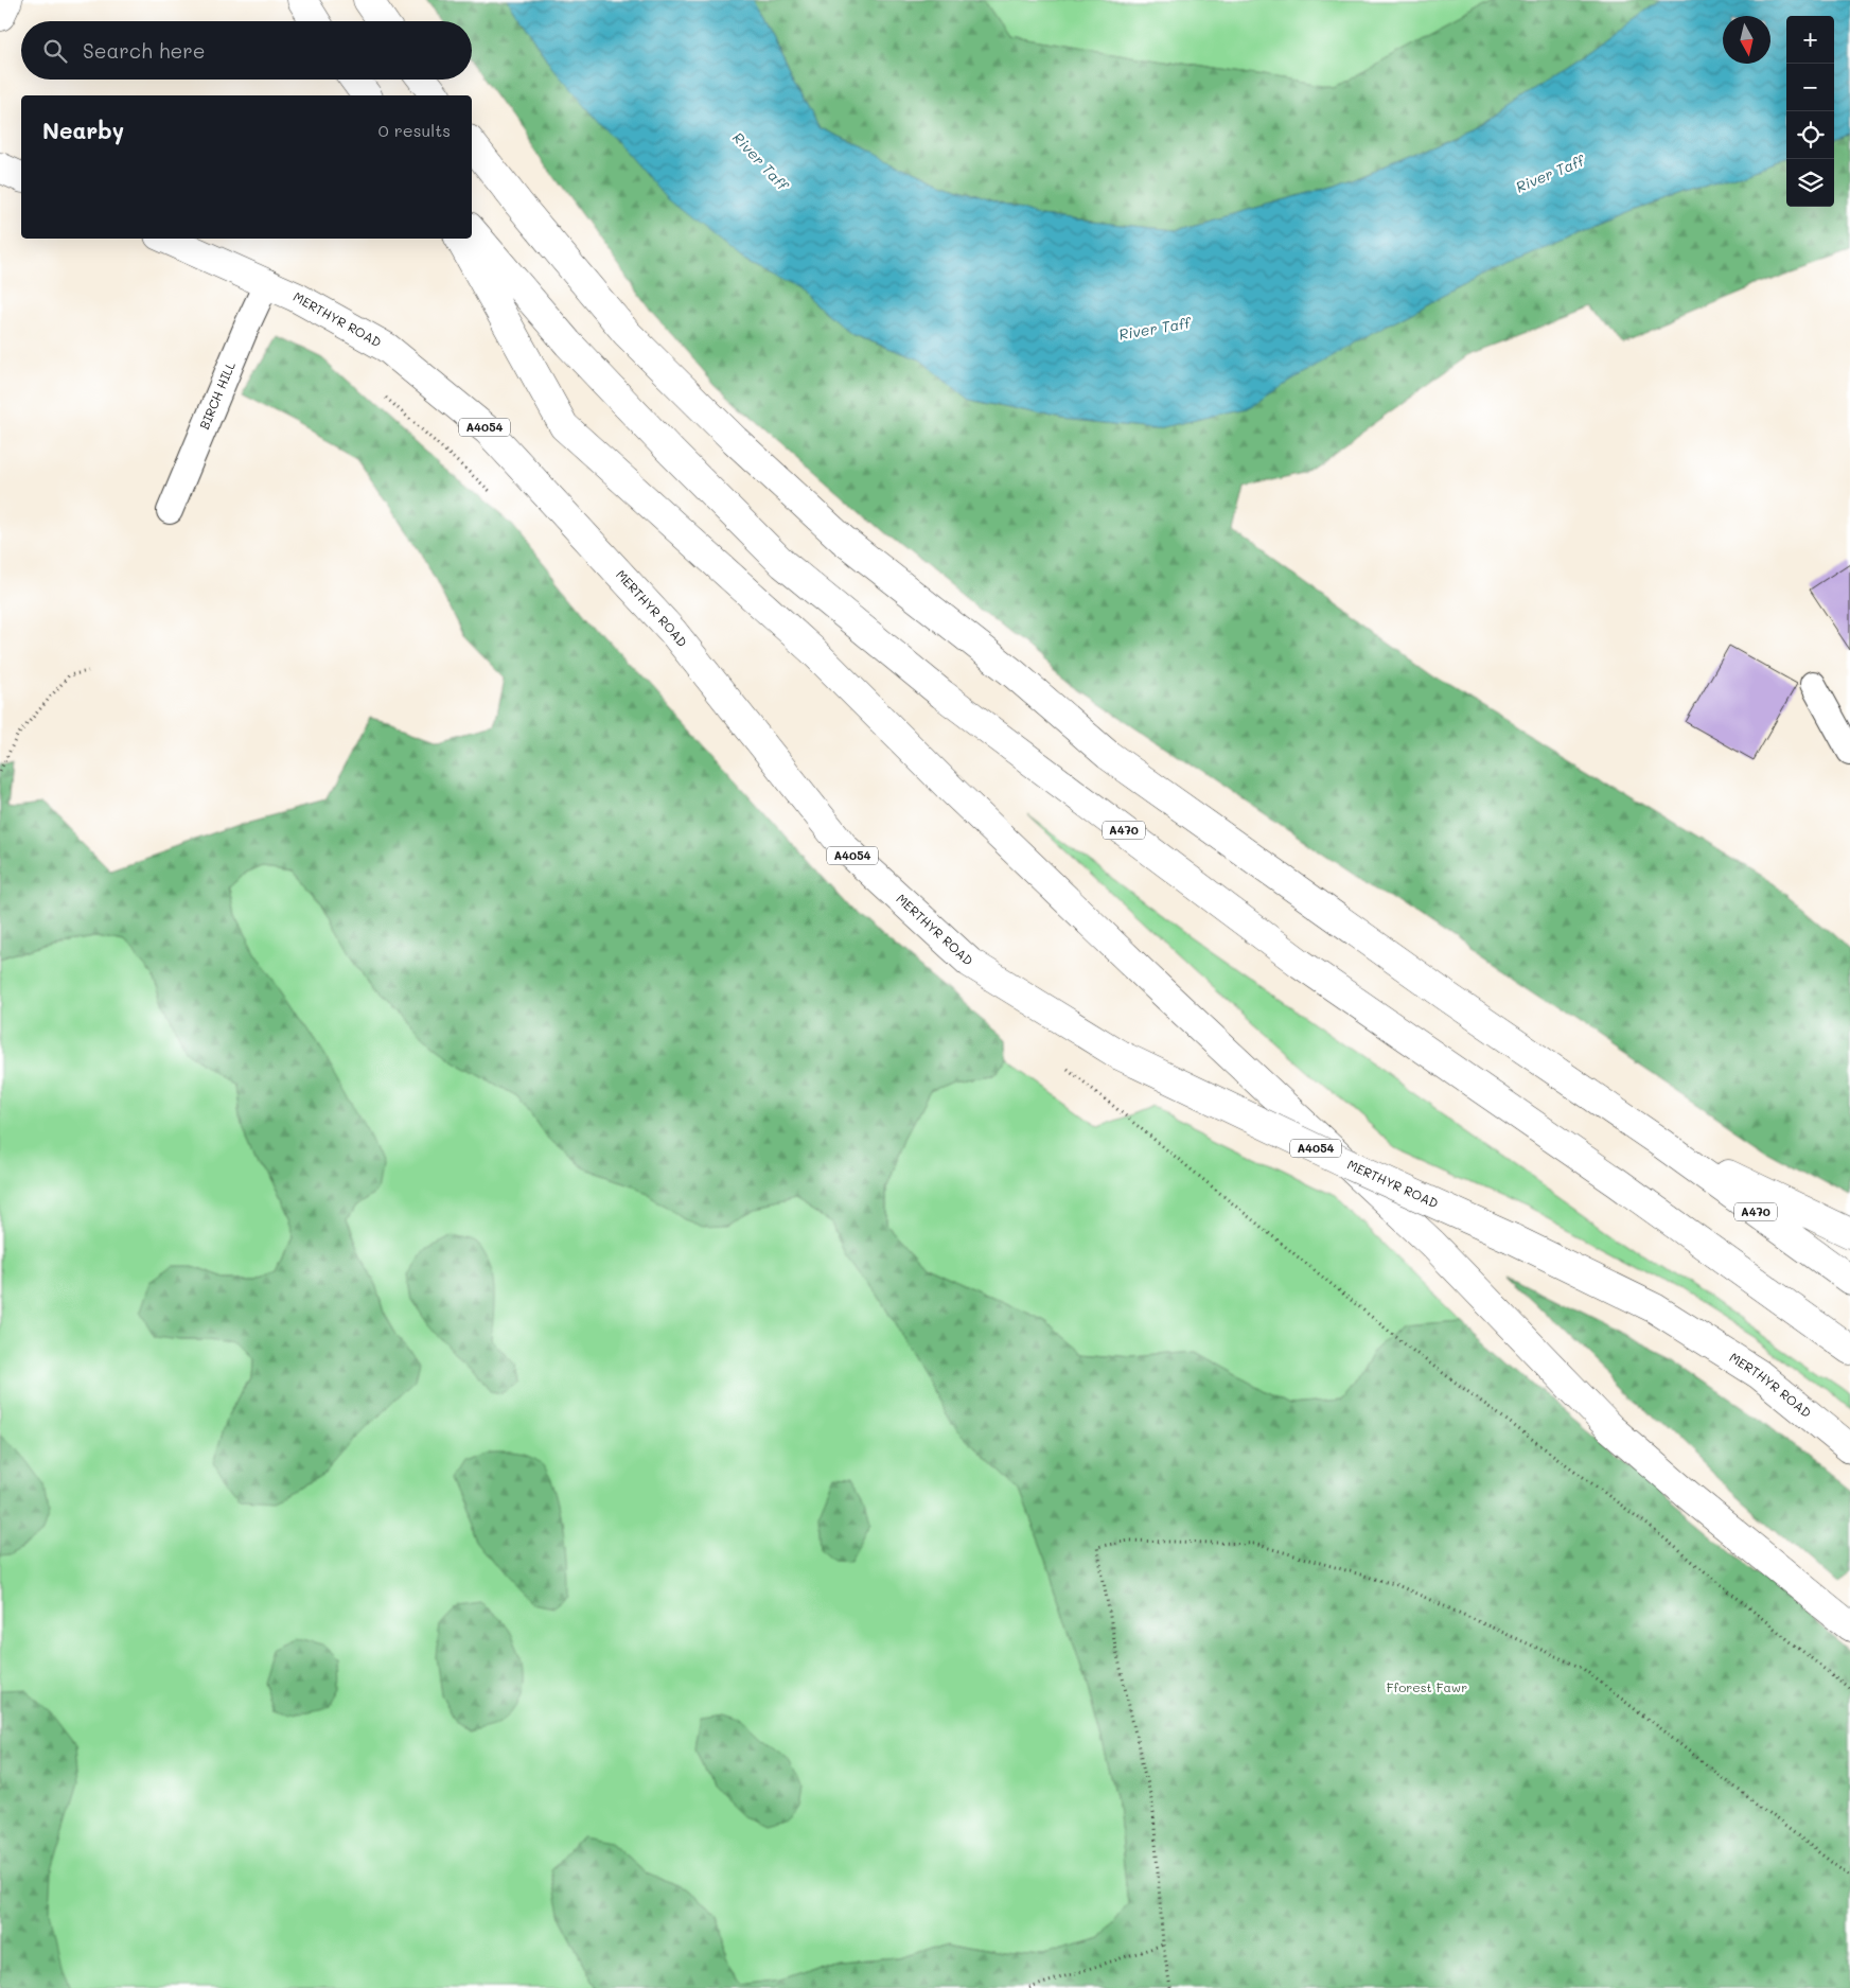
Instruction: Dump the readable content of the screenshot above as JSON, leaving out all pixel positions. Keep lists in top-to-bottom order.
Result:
{
  "streets": {
    "main road": ["MERTHYR ROAD", "A4054", "A470"],
    "lane": ["BIRCH HILL"]
  },
  "crossings": [
    ["MERTHYR ROAD", "BIRCH HILL"]
  ],
  "water": ["River Taff"],
  "parks": ["Fforest Fawr"],
  "north": "bottom",
  "page": {
    "map_buttons": ["+", "−"],
    "search": "Search here",
    "heading": ["Nearby", "0 results"]
  }
}
